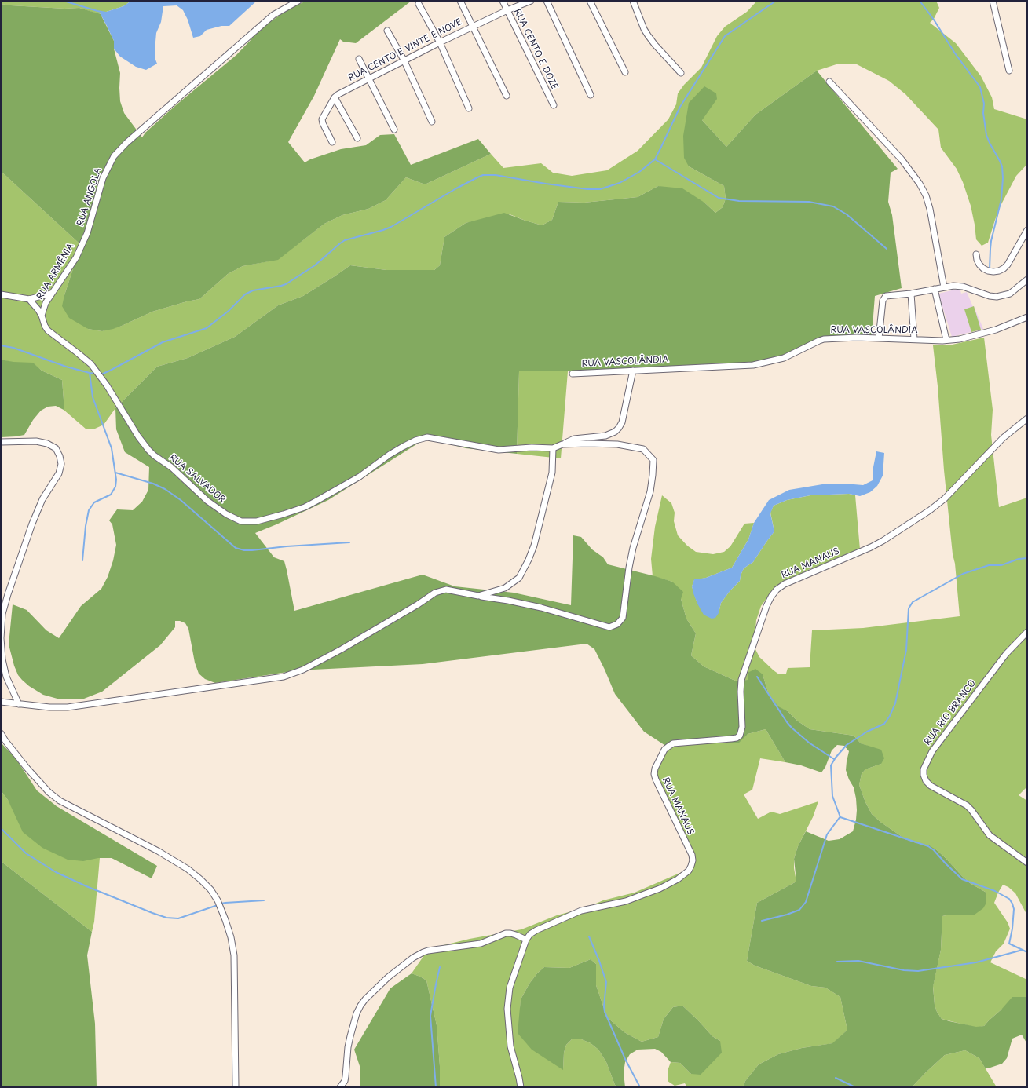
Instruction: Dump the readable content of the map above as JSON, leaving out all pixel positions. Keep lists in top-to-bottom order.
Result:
{
  "streets": {
    "street": [
      "RUA CENTO E DOZE",
      "RUA CENTO E VINTE E NOVE",
      "RUA ANGOLA",
      "RUA ARMÊNIA",
      "RUA VASCOLÂNDIA",
      "RUA SALVADOR",
      "RUA MANAUS",
      "RUA RIO BRANCO"
    ]
  },
  "crossings": [
    ["RUA CENTO E DOZE", "RUA CENTO E VINTE E NOVE"],
    ["RUA ANGOLA", "RUA ARMÊNIA"],
    ["RUA ARMÊNIA", "RUA SALVADOR"]
  ]
}
